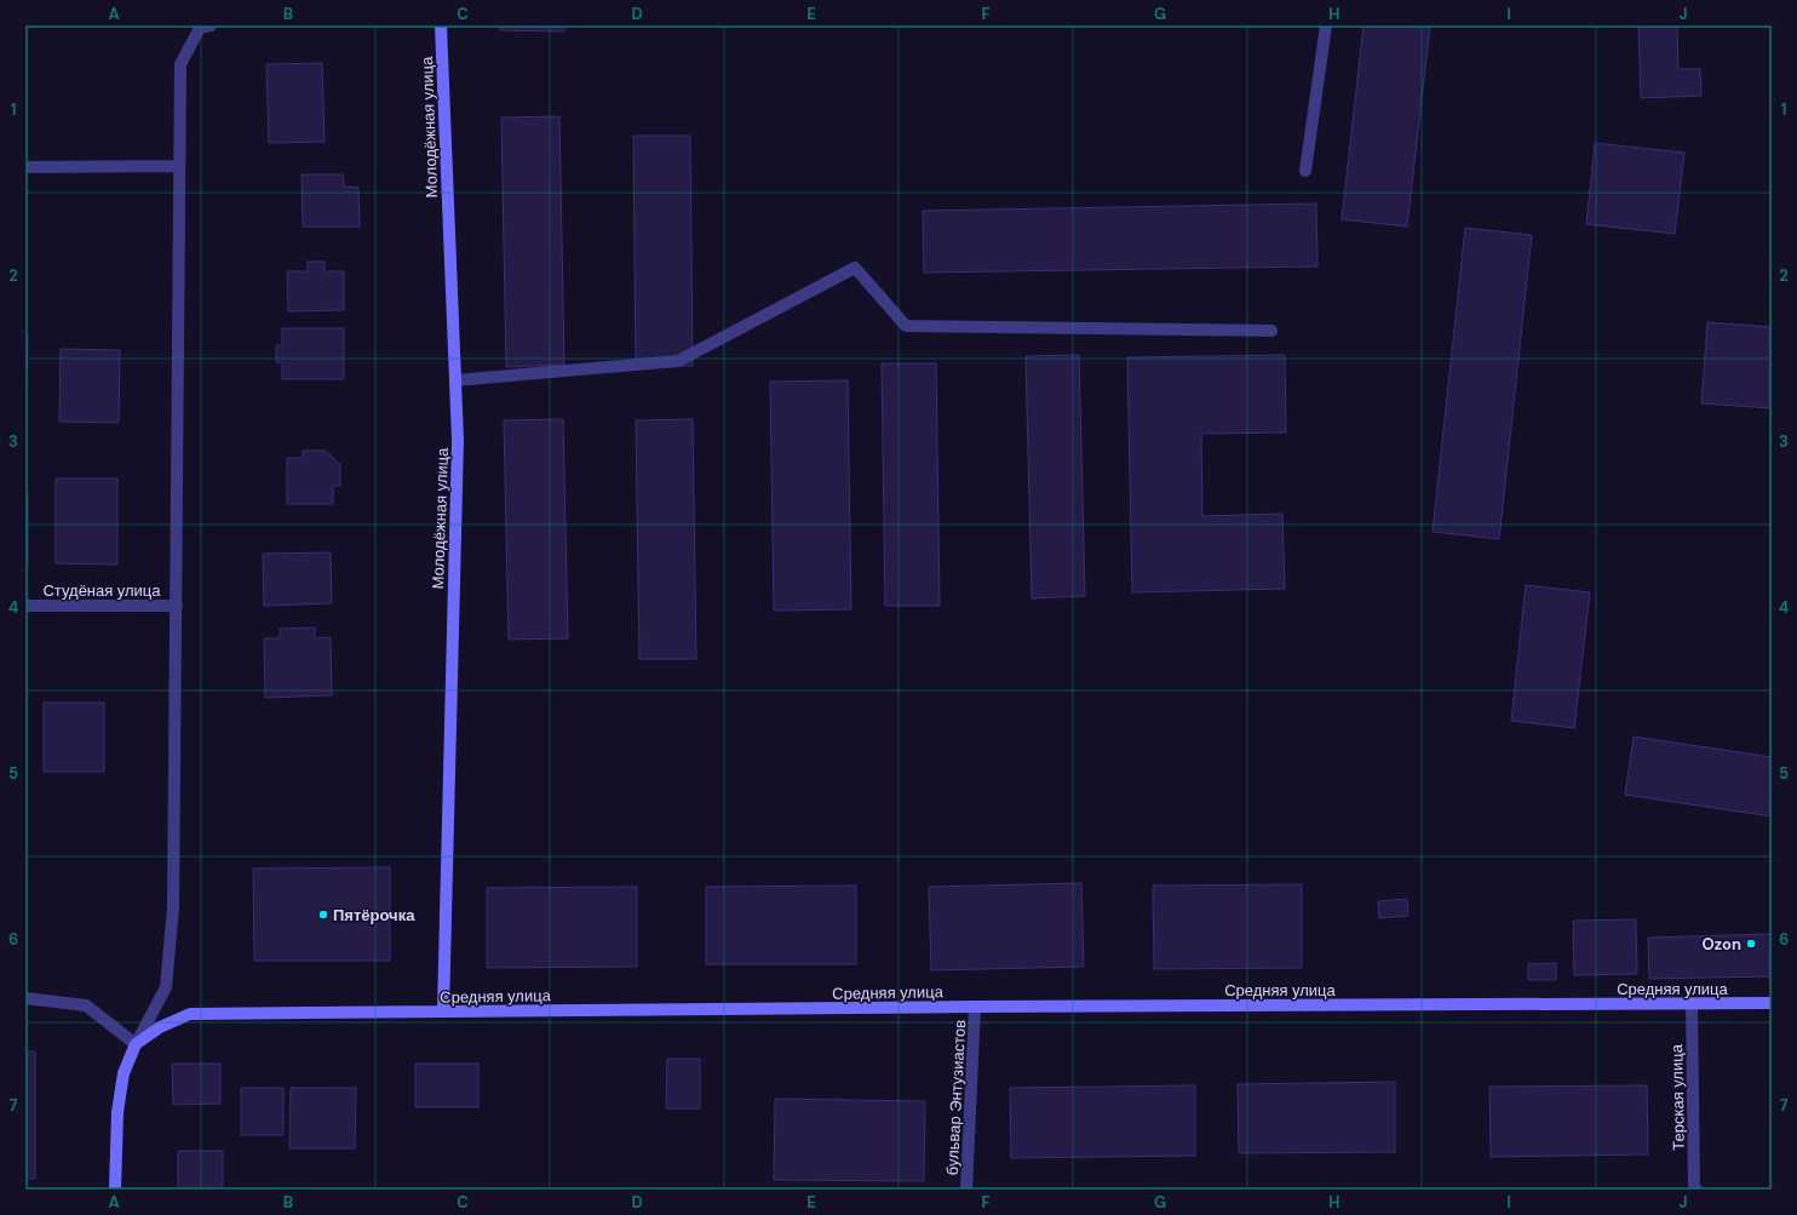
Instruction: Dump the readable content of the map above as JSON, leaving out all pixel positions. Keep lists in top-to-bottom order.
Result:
{
  "streets": {
    "street": [
      "Молодёжная улица",
      "Студёная улица",
      "Средняя улица",
      "бульвар Энтузиастов",
      "Терская улица"
    ]
  },
  "crossings": [
    ["Молодёжная улица", "Средняя улица"],
    ["Средняя улица", "бульвар Энтузиастов"],
    ["Средняя улица", "Терская улица"]
  ],
  "places": ["Пятёрочка", "Ozon"],
  "grid": {
    "columns": [
      "A",
      "B",
      "C",
      "D",
      "E",
      "F",
      "G",
      "H",
      "I",
      "J"
    ],
    "rows": [
      "1",
      "2",
      "3",
      "4",
      "5",
      "6",
      "7"
    ]
  }
}
